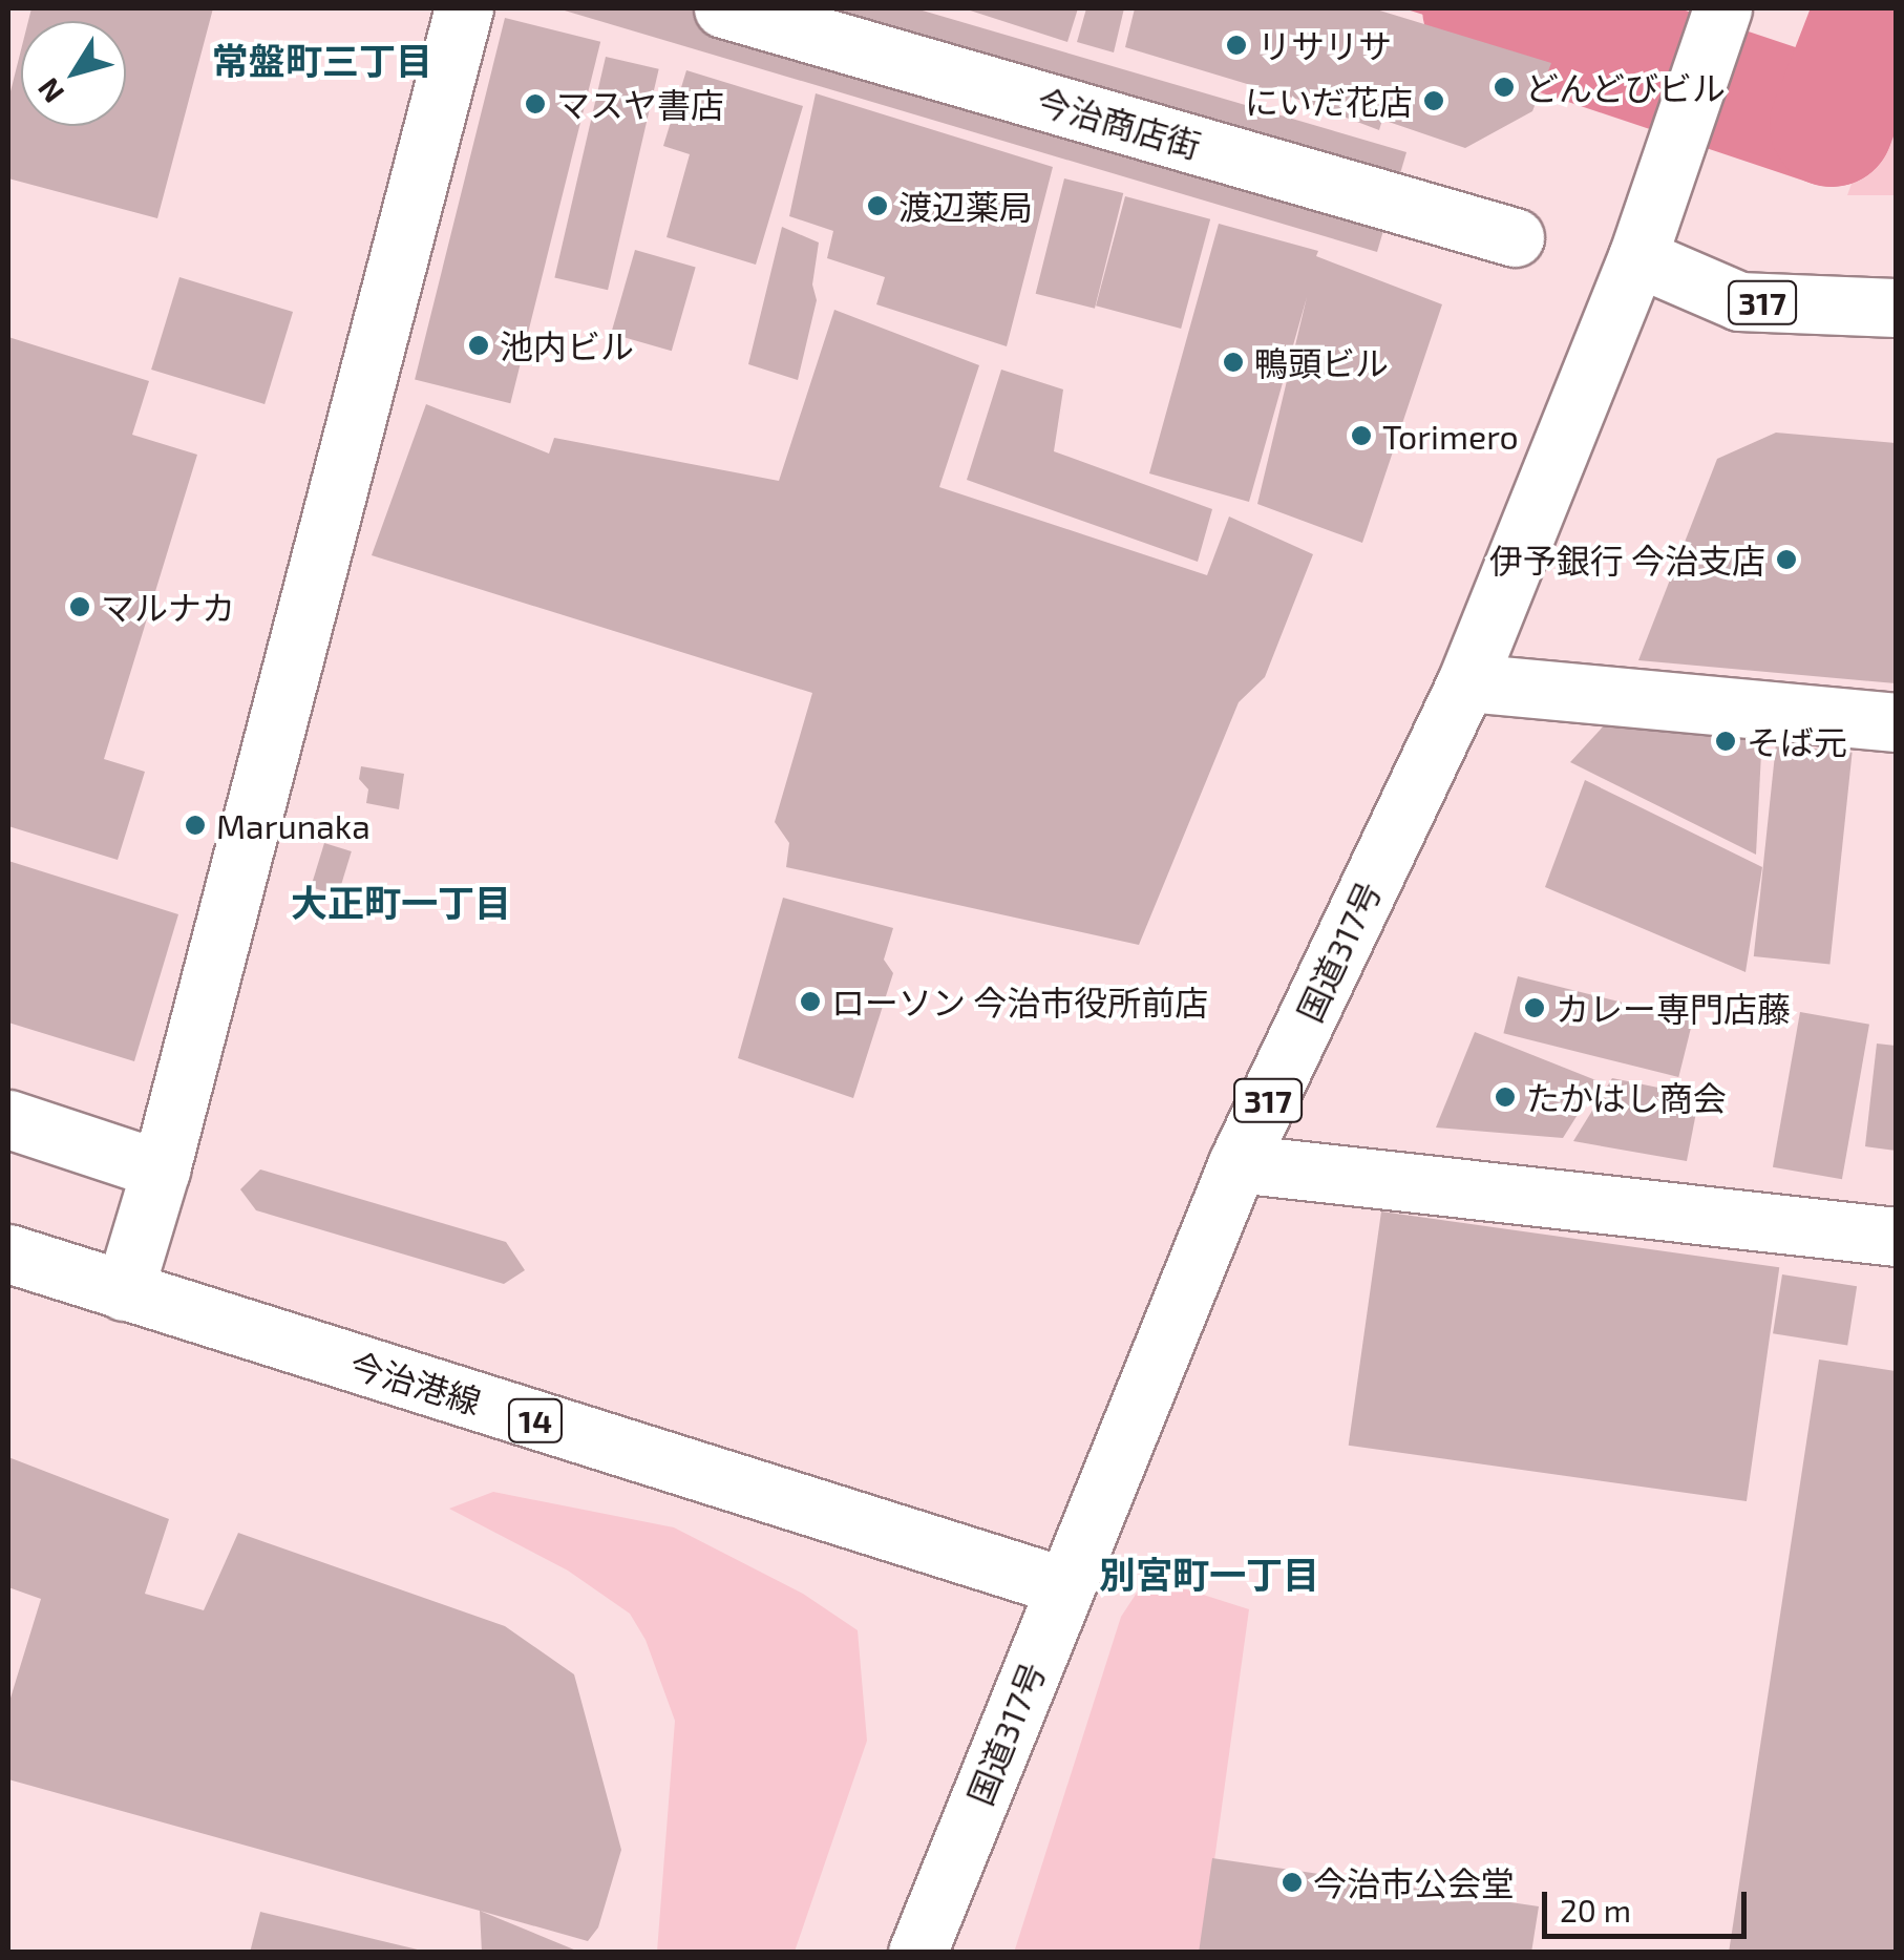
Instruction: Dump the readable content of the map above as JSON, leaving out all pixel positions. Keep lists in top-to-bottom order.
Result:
{
  "streets": {
    "main road": [
      "今治商店街",
      "317",
      "国道317号",
      "今治港線",
      "14"
    ]
  },
  "crossings": [
    ["317", "国道317号"],
    ["国道317号", "今治港線"]
  ],
  "districts": ["常盤町三丁目", "大正町一丁目", "別宮町一丁目"],
  "places": [
    "リサリサ",
    "どんどびビル",
    "にいだ花店",
    "マスヤ書店",
    "渡辺薬局",
    "池内ビル",
    "鴨頭ビル",
    "Torimero",
    "伊予銀行 今治支店",
    "マルナカ",
    "そば元",
    "Marunaka",
    "ローソン 今治市役所前店",
    "カレー専門店藤",
    "たかはし商会",
    "今治市公会堂"
  ],
  "scale_bar": "20 m",
  "north": "bottom left"
}
